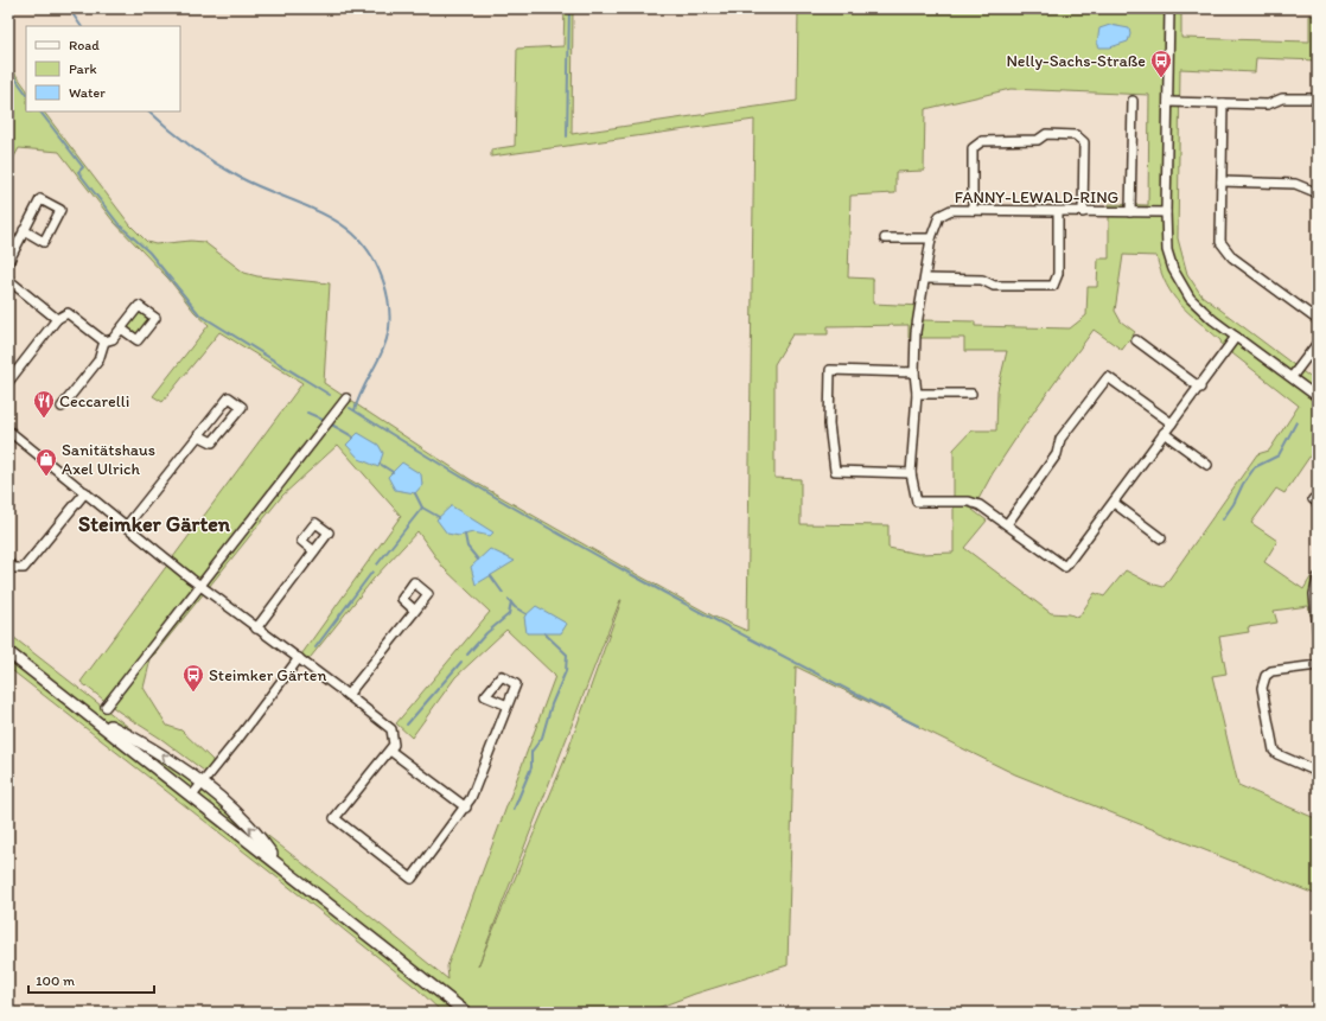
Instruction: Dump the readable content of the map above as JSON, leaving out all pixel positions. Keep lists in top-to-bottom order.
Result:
{
  "streets": {
    "street": ["FANNY-LEWALD-RING"]
  },
  "districts": ["Steimker Gärten"],
  "places": {
    "bus stop": ["Nelly-Sachs-Straße", "Steimker Gärten"],
    "restaurant": ["Ceccarelli"],
    "shop": ["Sanitätshaus Axel Ulrich"]
  },
  "legend": ["Road", "Park", "Water"],
  "scale_bar": "100 m"
}
